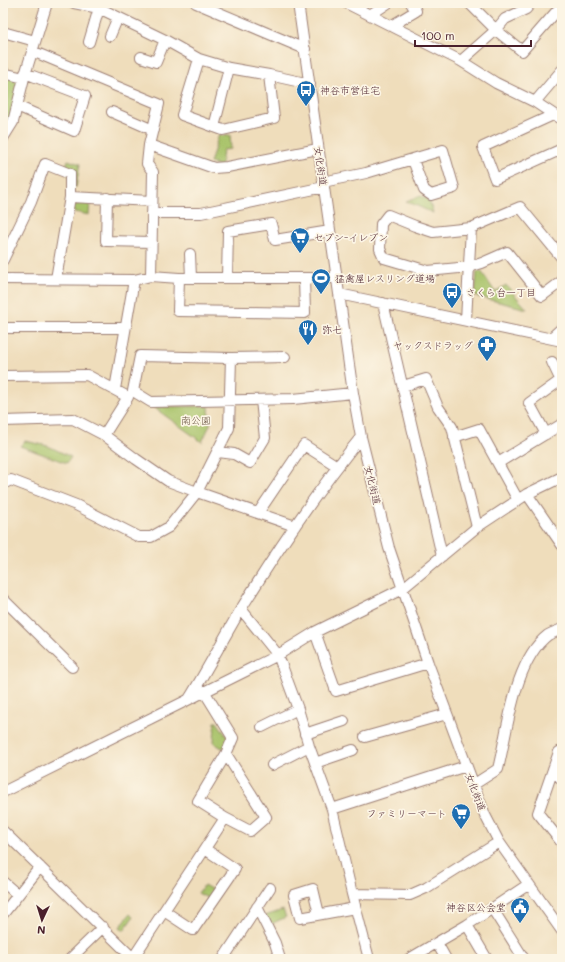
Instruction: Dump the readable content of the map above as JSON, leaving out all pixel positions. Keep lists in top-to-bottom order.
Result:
{
  "streets": {
    "street": ["女化街道"]
  },
  "parks": ["南公園"],
  "places": {
    "bus stop": ["神谷市営住宅", "さくら台一丁目"],
    "supermarket": ["セブン-イレブン", "ファミリーマート"],
    "sports": ["猛禽屋レスリング道場"],
    "restaurant": ["弥七"],
    "pharmacy": ["ヤックスドラッグ"],
    "public building": ["神谷区公会堂"]
  },
  "scale_bar": "100 m",
  "north": "bottom"
}
